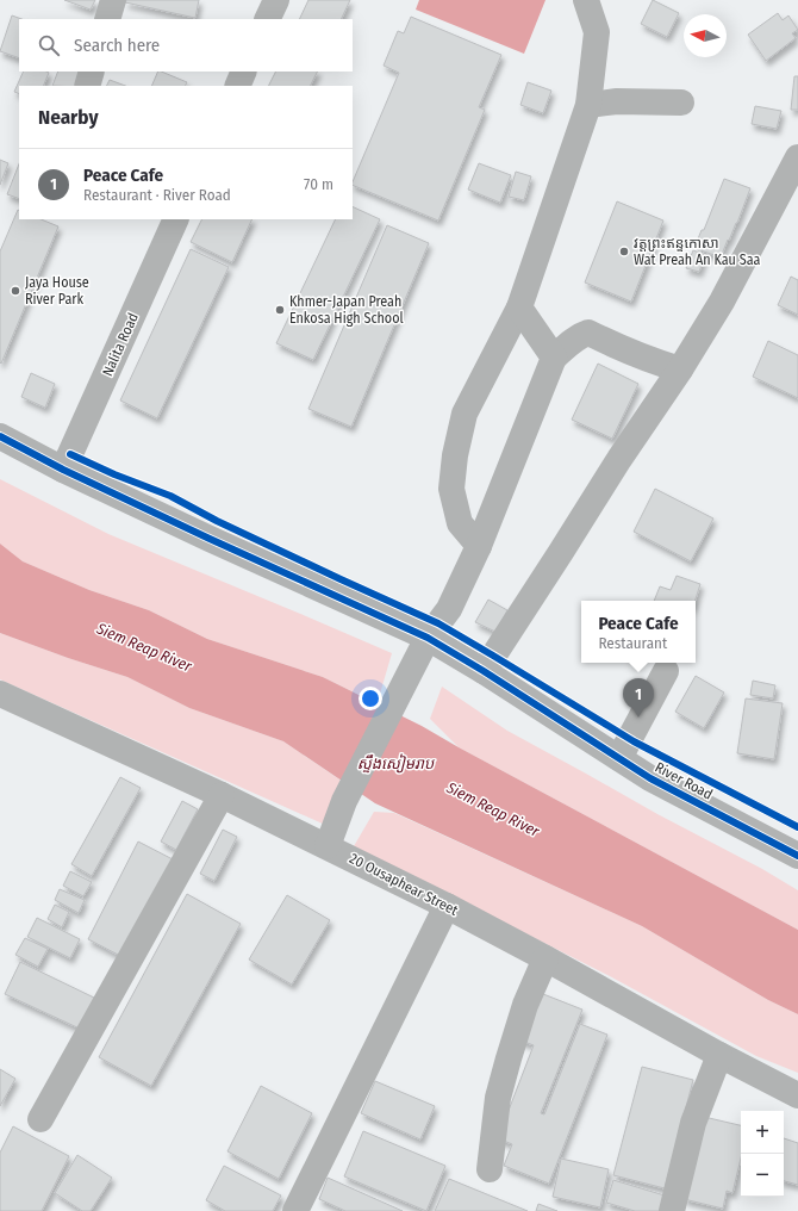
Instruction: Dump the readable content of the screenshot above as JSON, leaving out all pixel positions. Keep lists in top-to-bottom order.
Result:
{
  "streets": {
    "street": ["Nalita Road", "River Road", "20 Ousaphear Street"]
  },
  "crossings": [
    ["Nalita Road", "River Road"]
  ],
  "water": ["Siem Reap River", "ស្ទឹងសៀមរាប"],
  "places": ["វត្តព្រះឥន្ទកោសា Wat Preah An Kau Saa", "Jaya House River Park", "Khmer-Japan Preah Enkosa High School"],
  "north": "left",
  "page": {
    "search": "Search here",
    "heading": "Nearby",
    "list": [
      {
        "mark": "1",
        "name": "Peace Cafe",
        "note": "Restaurant · River Road",
        "value": "70 m"
      }
    ],
    "popup": ["Peace Cafe", "Restaurant"],
    "pins": "1",
    "map_buttons": ["+", "−"]
  }
}
